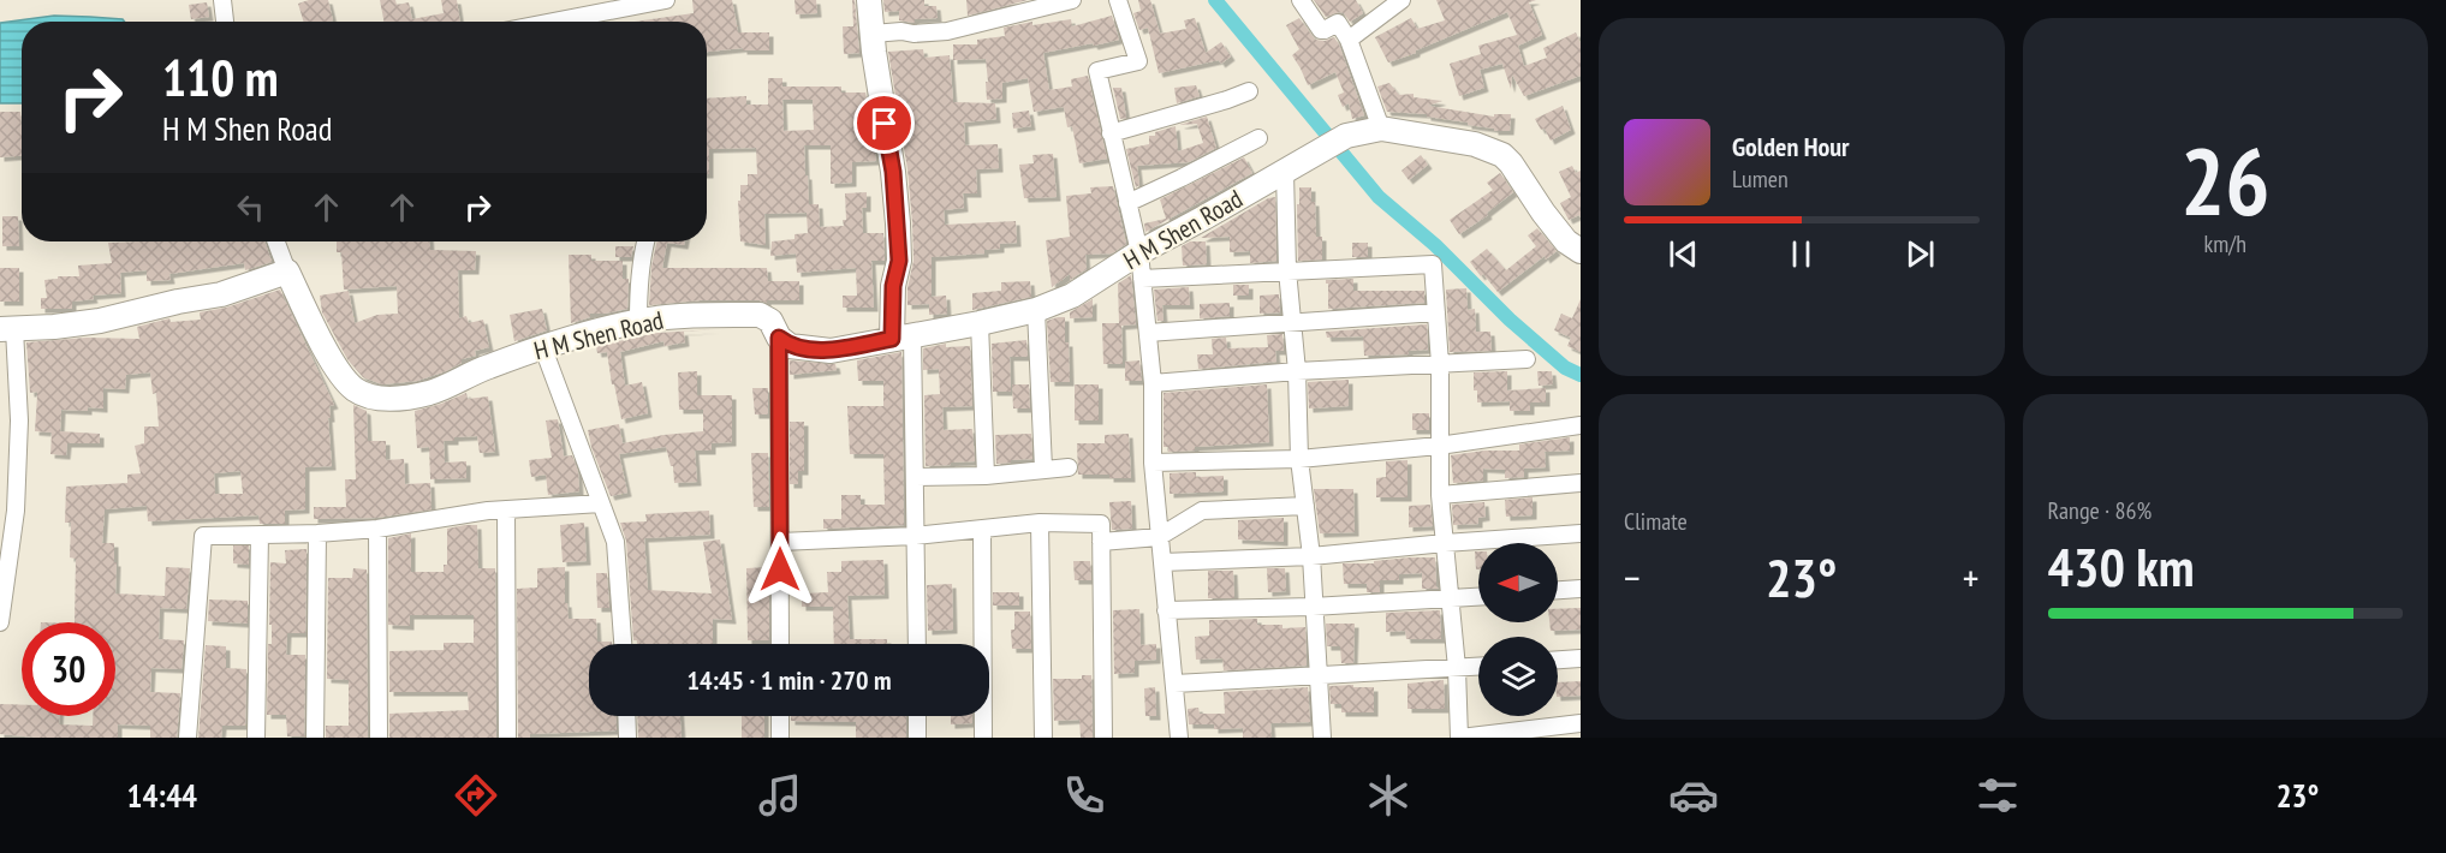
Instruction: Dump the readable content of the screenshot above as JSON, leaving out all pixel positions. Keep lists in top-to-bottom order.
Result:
{
  "streets": {
    "main road": ["H M Shen Road"]
  },
  "north": "left",
  "page": {
    "tile": [
      ["26", "km/h"],
      "Climate",
      ["Range · 86%", "430 km"]
    ],
    "turn": ["110 m", "H M Shen Road"],
    "song": ["Golden Hour", "Lumen"],
    "heat": ["−", "23°", "+"],
    "limit": "30",
    "trip": "14:45 · 1 min · 270 m",
    "tabs": ["14:44", "23°"]
  }
}
